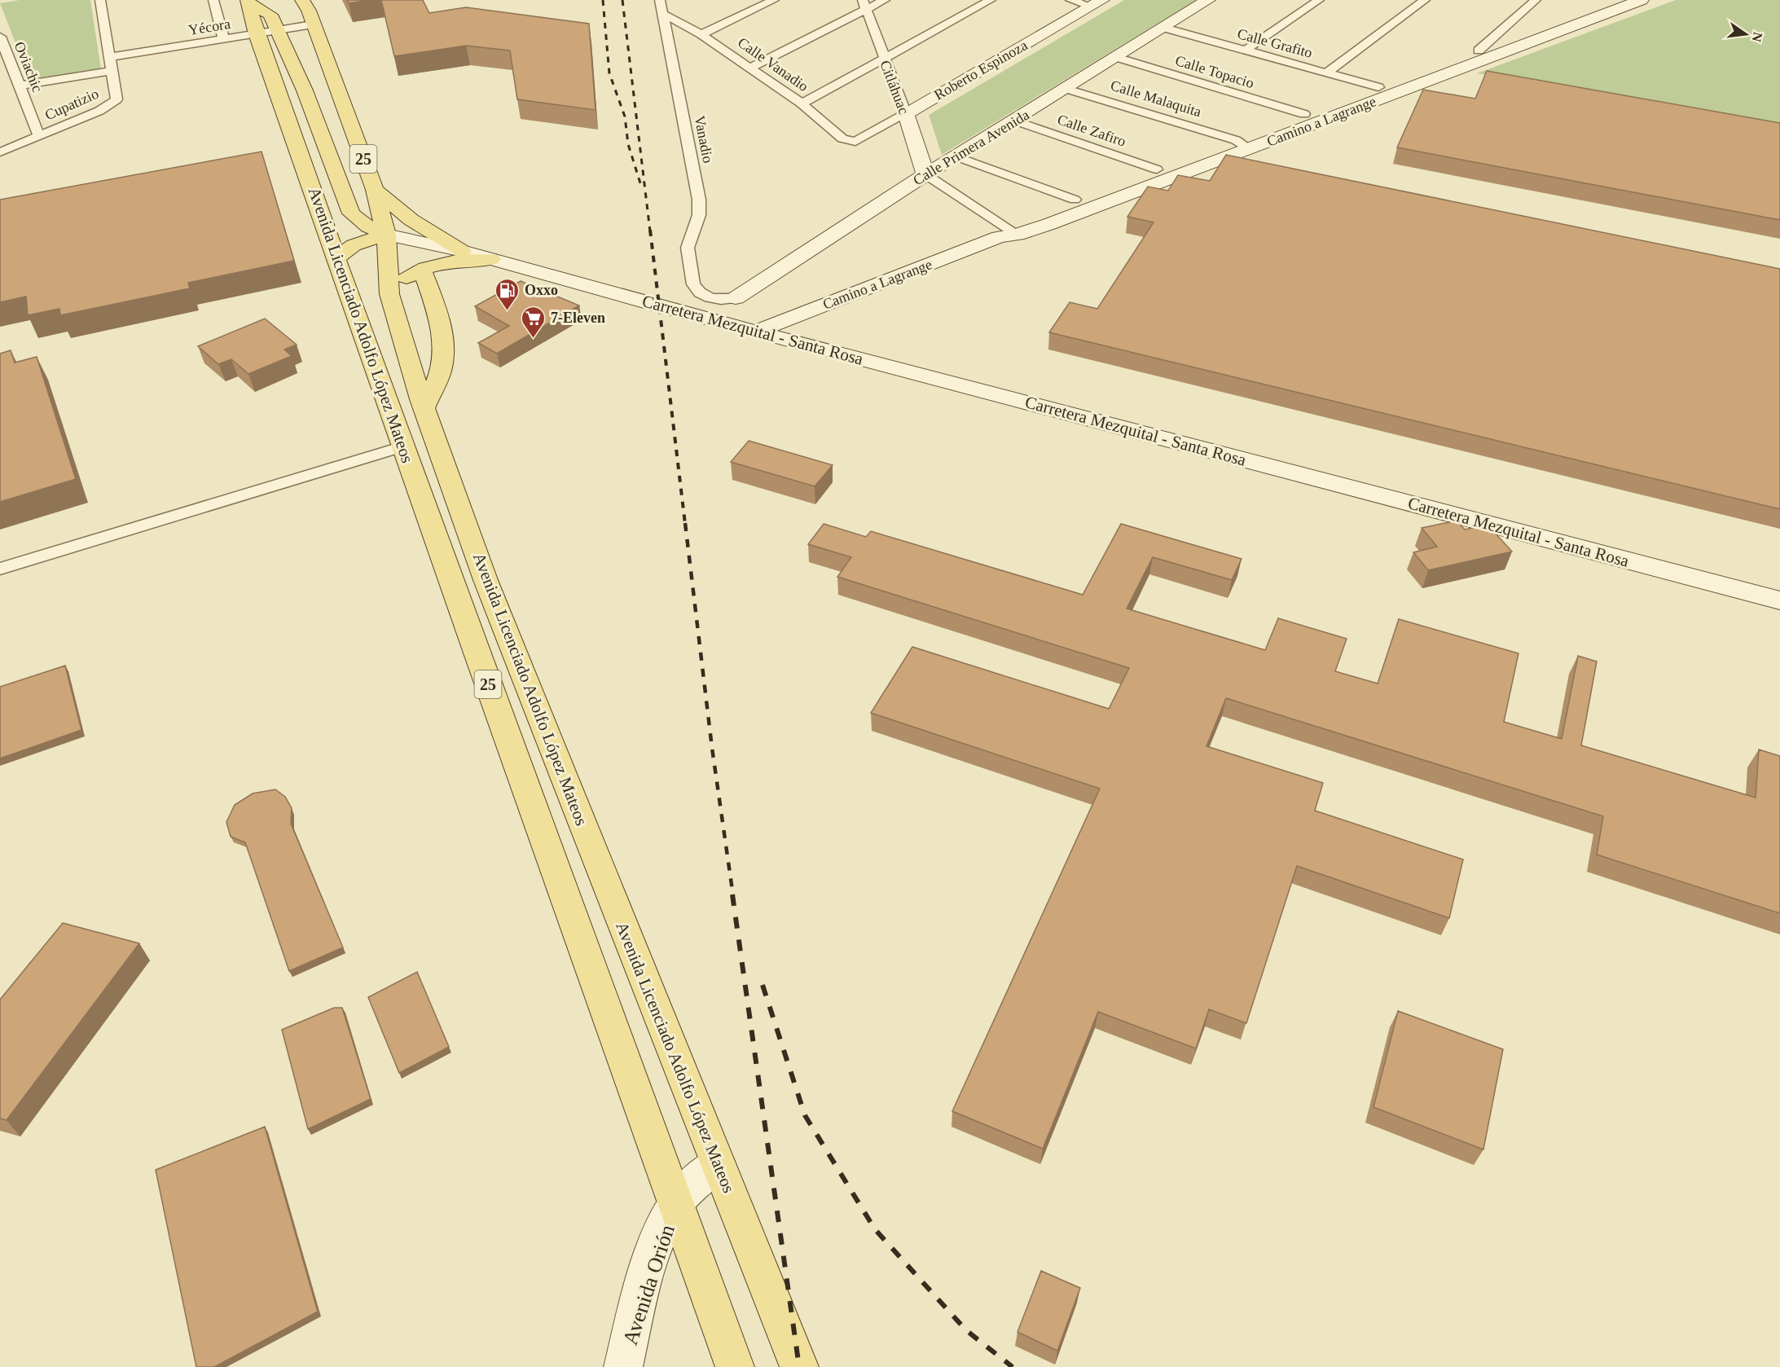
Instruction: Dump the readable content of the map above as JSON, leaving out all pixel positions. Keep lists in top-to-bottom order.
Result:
{
  "streets": {
    "main road": ["25", "Avenida Licenciado Adolfo López Mateos"],
    "street": [
      "Yécora",
      "Calle Grafito",
      "Calle Vanadio",
      "Oviachic",
      "Roberto Espinoza",
      "Calle Topacio",
      "Citláhuac",
      "Calle Malaquita",
      "Cupatizio",
      "Camino a Lagrange",
      "Calle Zafiro",
      "Vanadio",
      "Calle Primera Avenida",
      "Carretera Mezquital - Santa Rosa",
      "Avenida Orión"
    ]
  },
  "crossings": [
    ["Yécora", "Cupatizio"],
    ["Yécora", "Avenida Licenciado Adolfo López Mateos"],
    ["Calle Grafito", "Camino a Lagrange"],
    ["Calle Grafito", "Calle Primera Avenida"],
    ["Calle Vanadio", "Roberto Espinoza"],
    ["Calle Vanadio", "Vanadio"],
    ["Oviachic", "Cupatizio"],
    ["Roberto Espinoza", "Citláhuac"],
    ["Calle Topacio", "Camino a Lagrange"],
    ["Calle Topacio", "Calle Primera Avenida"],
    ["Citláhuac", "Calle Primera Avenida"],
    ["Calle Malaquita", "Camino a Lagrange"],
    ["Calle Malaquita", "Calle Primera Avenida"],
    ["Camino a Lagrange", "Calle Zafiro"],
    ["Camino a Lagrange", "Carretera Mezquital - Santa Rosa"],
    ["Calle Zafiro", "Calle Primera Avenida"],
    ["Vanadio", "Calle Primera Avenida"],
    ["Avenida Licenciado Adolfo López Mateos", "Carretera Mezquital - Santa Rosa"],
    ["Avenida Licenciado Adolfo López Mateos", "Avenida Orión"]
  ],
  "places": {
    "fuel station": ["Oxxo"],
    "supermarket": ["7-Eleven"]
  },
  "north": "right"
}
